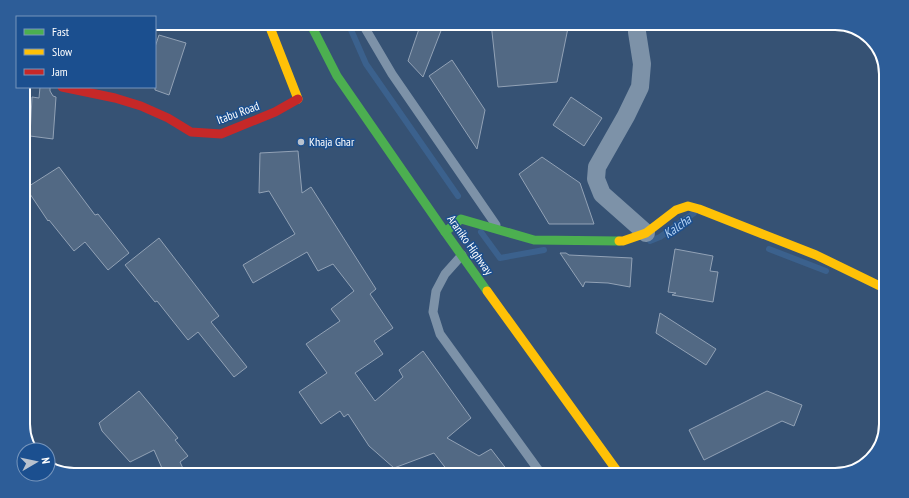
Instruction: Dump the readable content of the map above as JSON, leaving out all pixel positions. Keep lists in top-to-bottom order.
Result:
{
  "streets": {
    "main road": ["Itabu Road", "Araniko Highway"]
  },
  "water": ["Kalcha"],
  "places": ["Khaja Ghar"],
  "legend": ["Fast", "Slow", "Jam"],
  "north": "right"
}
